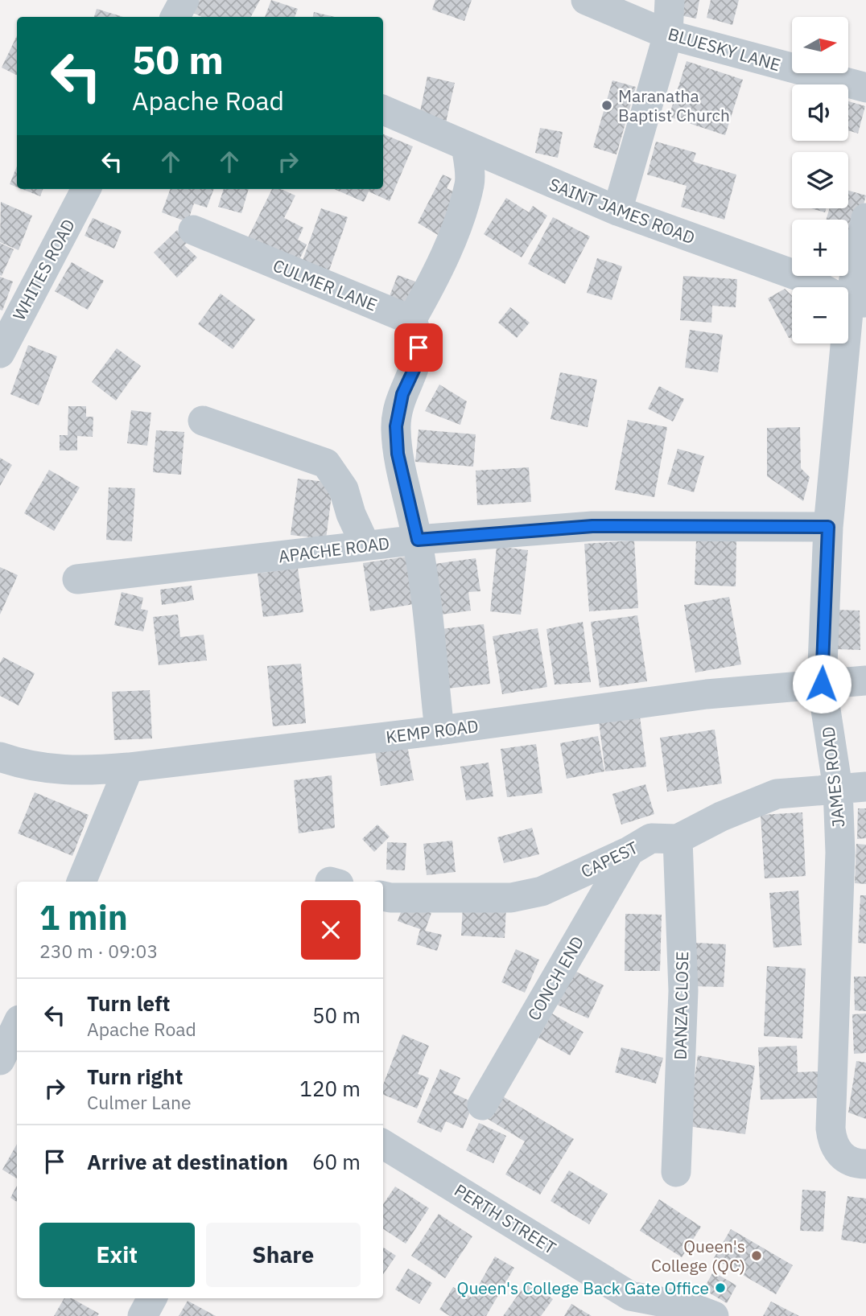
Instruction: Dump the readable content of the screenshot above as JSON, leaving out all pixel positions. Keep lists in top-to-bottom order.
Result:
{
  "streets": {
    "street": [
      "BLUESKY LANE",
      "SAINT JAMES ROAD",
      "WHITES ROAD",
      "CULMER LANE",
      "APACHE ROAD",
      "KEMP ROAD",
      "JAMES ROAD",
      "CAPEST",
      "CONCH END",
      "DANZA CLOSE",
      "PERTH STREET"
    ]
  },
  "crossings": [
    ["SAINT JAMES ROAD", "JAMES ROAD"],
    ["APACHE ROAD", "JAMES ROAD"],
    ["KEMP ROAD", "JAMES ROAD"],
    ["JAMES ROAD", "CAPEST"],
    ["CAPEST", "CONCH END"],
    ["CAPEST", "DANZA CLOSE"]
  ],
  "places": ["Maranatha Baptist Church", "Queen's College (QC)", "Queen's College Back Gate Office"],
  "north": "right",
  "page": {
    "map_buttons": ["+", "−"],
    "turn": ["50 m", "Apache Road"],
    "heading": ["1 min", "230 m · 09:03"],
    "list": [
      {
        "name": "Turn left",
        "note": "Apache Road",
        "value": "50 m"
      },
      {
        "name": "Turn right",
        "note": "Culmer Lane",
        "value": "120 m"
      },
      {
        "name": "Arrive at destination",
        "value": "60 m"
      }
    ],
    "buttons": ["Exit", "Share"]
  }
}
